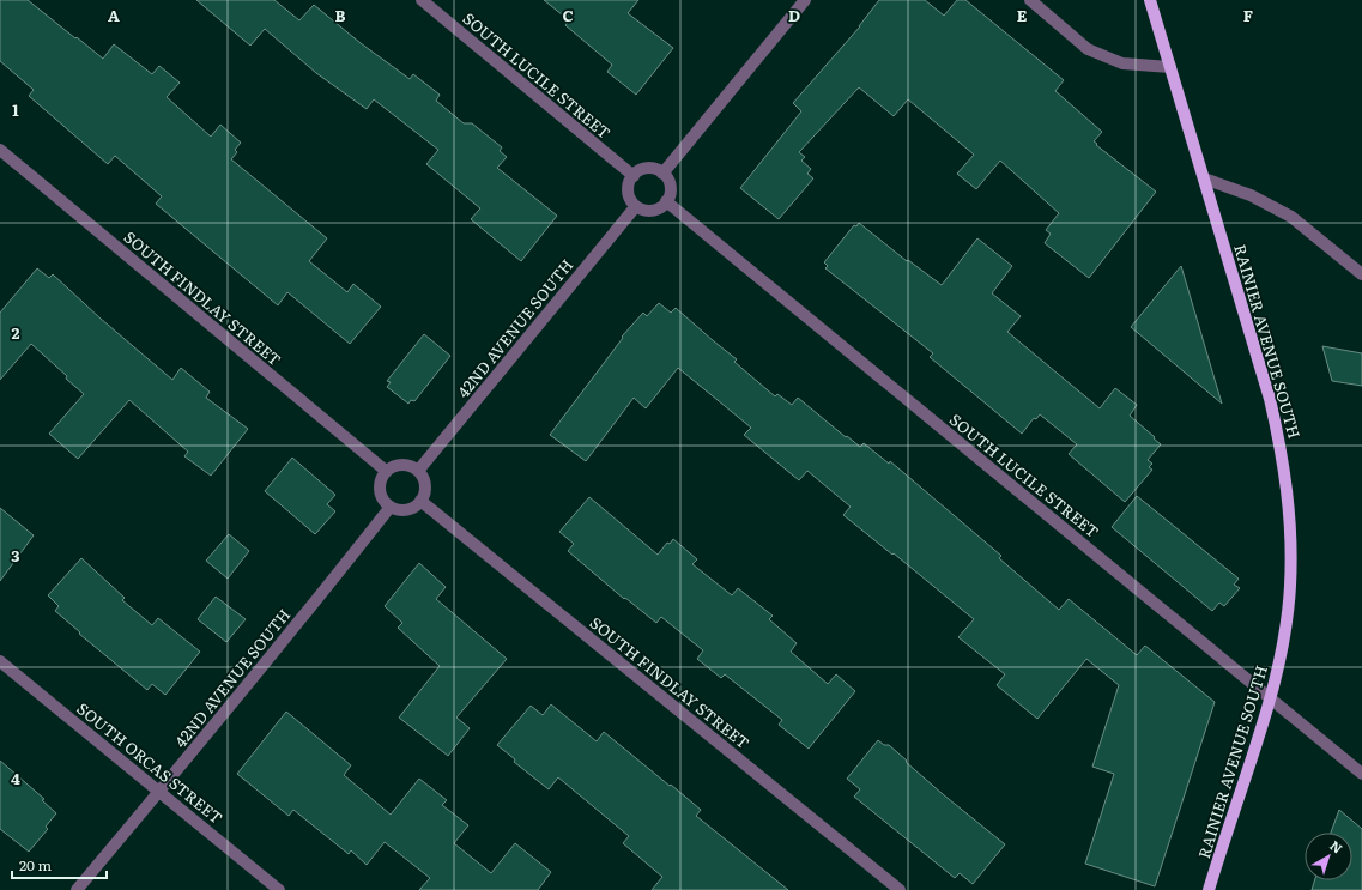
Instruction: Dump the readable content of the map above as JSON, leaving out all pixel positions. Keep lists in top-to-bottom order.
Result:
{
  "streets": {
    "main road": ["RAINIER AVENUE SOUTH"],
    "street": [
      "SOUTH LUCILE STREET",
      "SOUTH FINDLAY STREET",
      "42ND AVENUE SOUTH",
      "SOUTH ORCAS STREET"
    ]
  },
  "crossings": [
    ["SOUTH LUCILE STREET", "42ND AVENUE SOUTH"],
    ["SOUTH LUCILE STREET", "RAINIER AVENUE SOUTH"],
    ["SOUTH FINDLAY STREET", "42ND AVENUE SOUTH"],
    ["42ND AVENUE SOUTH", "SOUTH ORCAS STREET"]
  ],
  "scale_bar": "20 m",
  "north": "top right",
  "grid": {
    "columns": [
      "A",
      "B",
      "C",
      "D",
      "E",
      "F"
    ],
    "rows": [
      "1",
      "2",
      "3",
      "4"
    ]
  }
}
